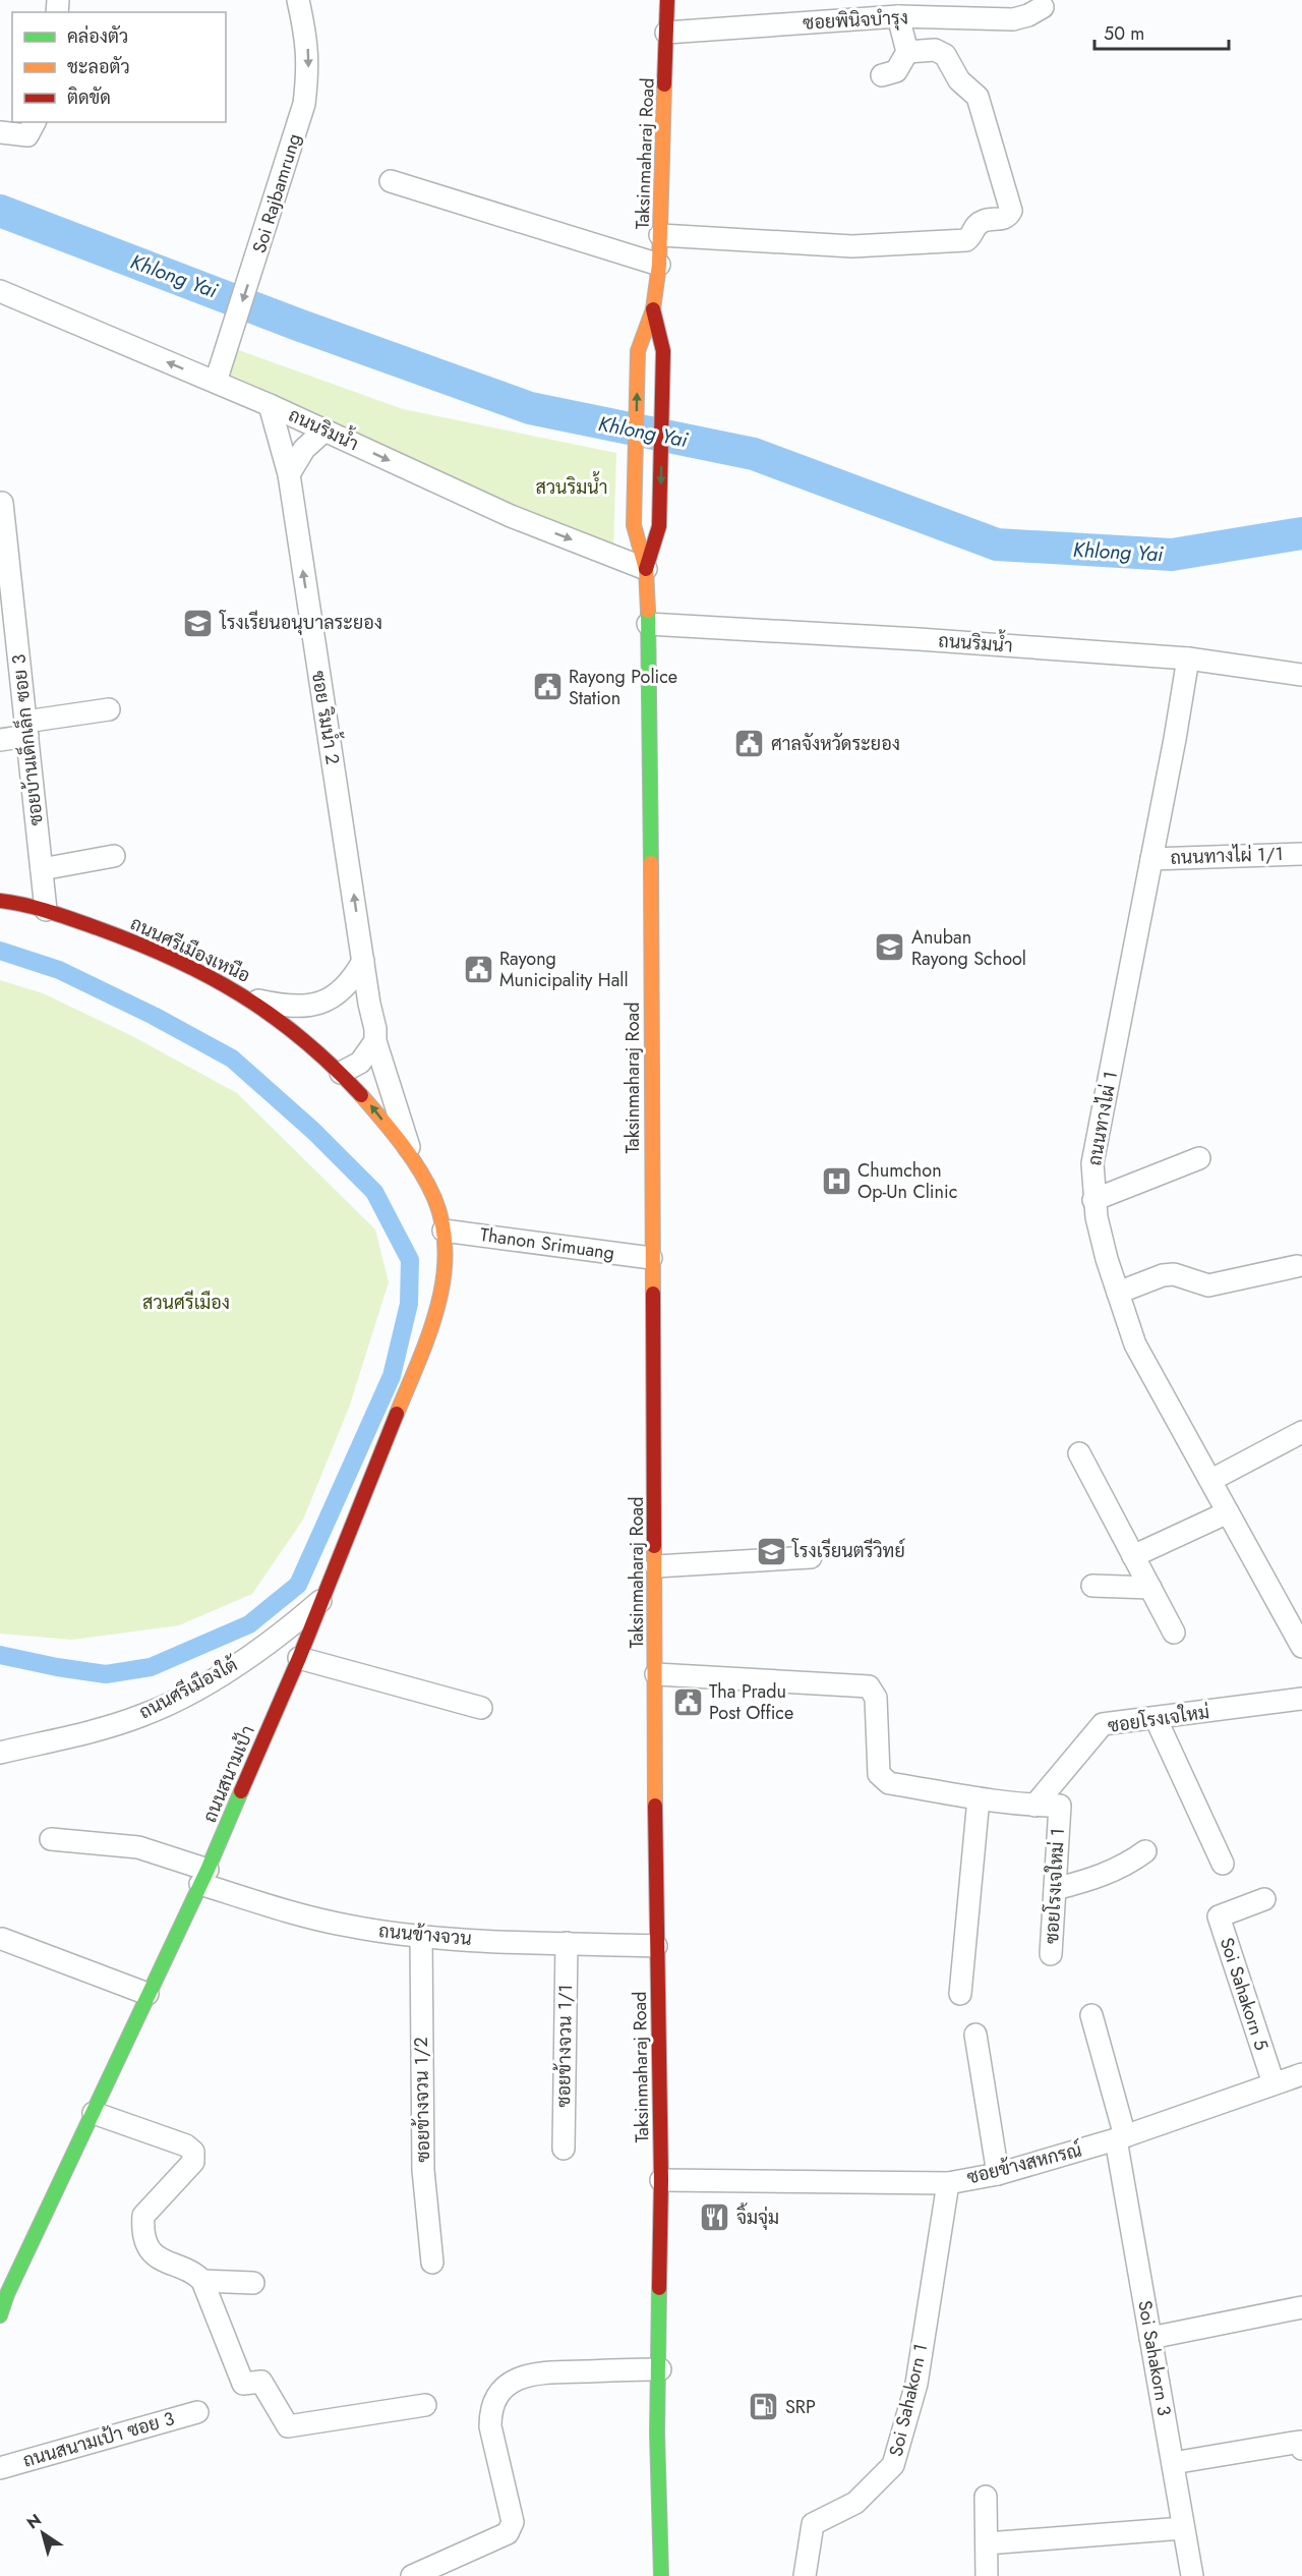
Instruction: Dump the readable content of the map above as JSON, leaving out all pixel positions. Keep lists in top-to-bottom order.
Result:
{
  "streets": {
    "street": [
      "ซอยพินิจบำรุง",
      "Taksinmaharaj Road",
      "Soi Rajbamrung",
      "ถนนริมน้ำ",
      "ซอย ริมน้ำ 2",
      "ซอยบ้านเด็กเล็ก ซอย 3",
      "ถนนทางไผ่ 1/1",
      "ถนนศรีเมืองเหนือ",
      "ถนนทางไผ่ 1",
      "Thanon Srimuang",
      "ถนนศรีเมืองใต้",
      "ซอยโรงเจใหม่",
      "ถนนสนามเป้า",
      "ซอยโรงเจใหม่ 1",
      "ถนนข้างจวน",
      "Soi Sahakorn 5",
      "ซอยข้างจวน 1/1",
      "ซอยข้างจวน 1/2",
      "ซอยข้างสหกรณ์",
      "Soi Sahakorn 3",
      "Soi Sahakorn 1",
      "ถนนสนามเป้า ซอย 3"
    ]
  },
  "crossings": [
    ["ซอยพินิจบำรุง", "Taksinmaharaj Road"],
    ["Taksinmaharaj Road", "ถนนริมน้ำ"],
    ["Taksinmaharaj Road", "Thanon Srimuang"],
    ["Taksinmaharaj Road", "ถนนข้างจวน"],
    ["Taksinmaharaj Road", "ซอยข้างสหกรณ์"],
    ["Soi Rajbamrung", "ถนนริมน้ำ"],
    ["ถนนริมน้ำ", "ซอย ริมน้ำ 2"],
    ["ถนนริมน้ำ", "ถนนทางไผ่ 1"],
    ["ซอย ริมน้ำ 2", "ถนนศรีเมืองเหนือ"],
    ["ซอยบ้านเด็กเล็ก ซอย 3", "ถนนศรีเมืองเหนือ"],
    ["ถนนทางไผ่ 1/1", "ถนนทางไผ่ 1"],
    ["ถนนศรีเมืองเหนือ", "ถนนสนามเป้า"],
    ["Thanon Srimuang", "ถนนสนามเป้า"],
    ["ถนนศรีเมืองใต้", "ถนนสนามเป้า"],
    ["ซอยโรงเจใหม่", "ซอยโรงเจใหม่ 1"],
    ["ถนนสนามเป้า", "ถนนข้างจวน"],
    ["ถนนข้างจวน", "ซอยข้างจวน 1/1"],
    ["ถนนข้างจวน", "ซอยข้างจวน 1/2"],
    ["Soi Sahakorn 5", "ซอยข้างสหกรณ์"],
    ["ซอยข้างสหกรณ์", "Soi Sahakorn 3"],
    ["ซอยข้างสหกรณ์", "Soi Sahakorn 1"]
  ],
  "one_way": ["Soi Rajbamrung", "ซอย ริมน้ำ 2"],
  "water": ["Khlong Yai"],
  "parks": ["สวนริมน้ำ", "สวนศรีเมือง"],
  "places": {
    "school or university": ["โรงเรียนอนุบาลระยอง", "Anuban Rayong School", "โรงเรียนตรีวิทย์"],
    "public building": [
      "Rayong Police Station",
      "ศาลจังหวัดระยอง",
      "Rayong Municipality Hall",
      "Tha Pradu Post Office"
    ],
    "hospital": ["Chumchon Op-Un Clinic"],
    "restaurant": ["จิ้มจุ่ม"],
    "fuel station": ["SRP"]
  },
  "legend": ["คล่องตัว", "ชะลอตัว", "ติดขัด"],
  "scale_bar": "50 m",
  "north": "top left"
}
